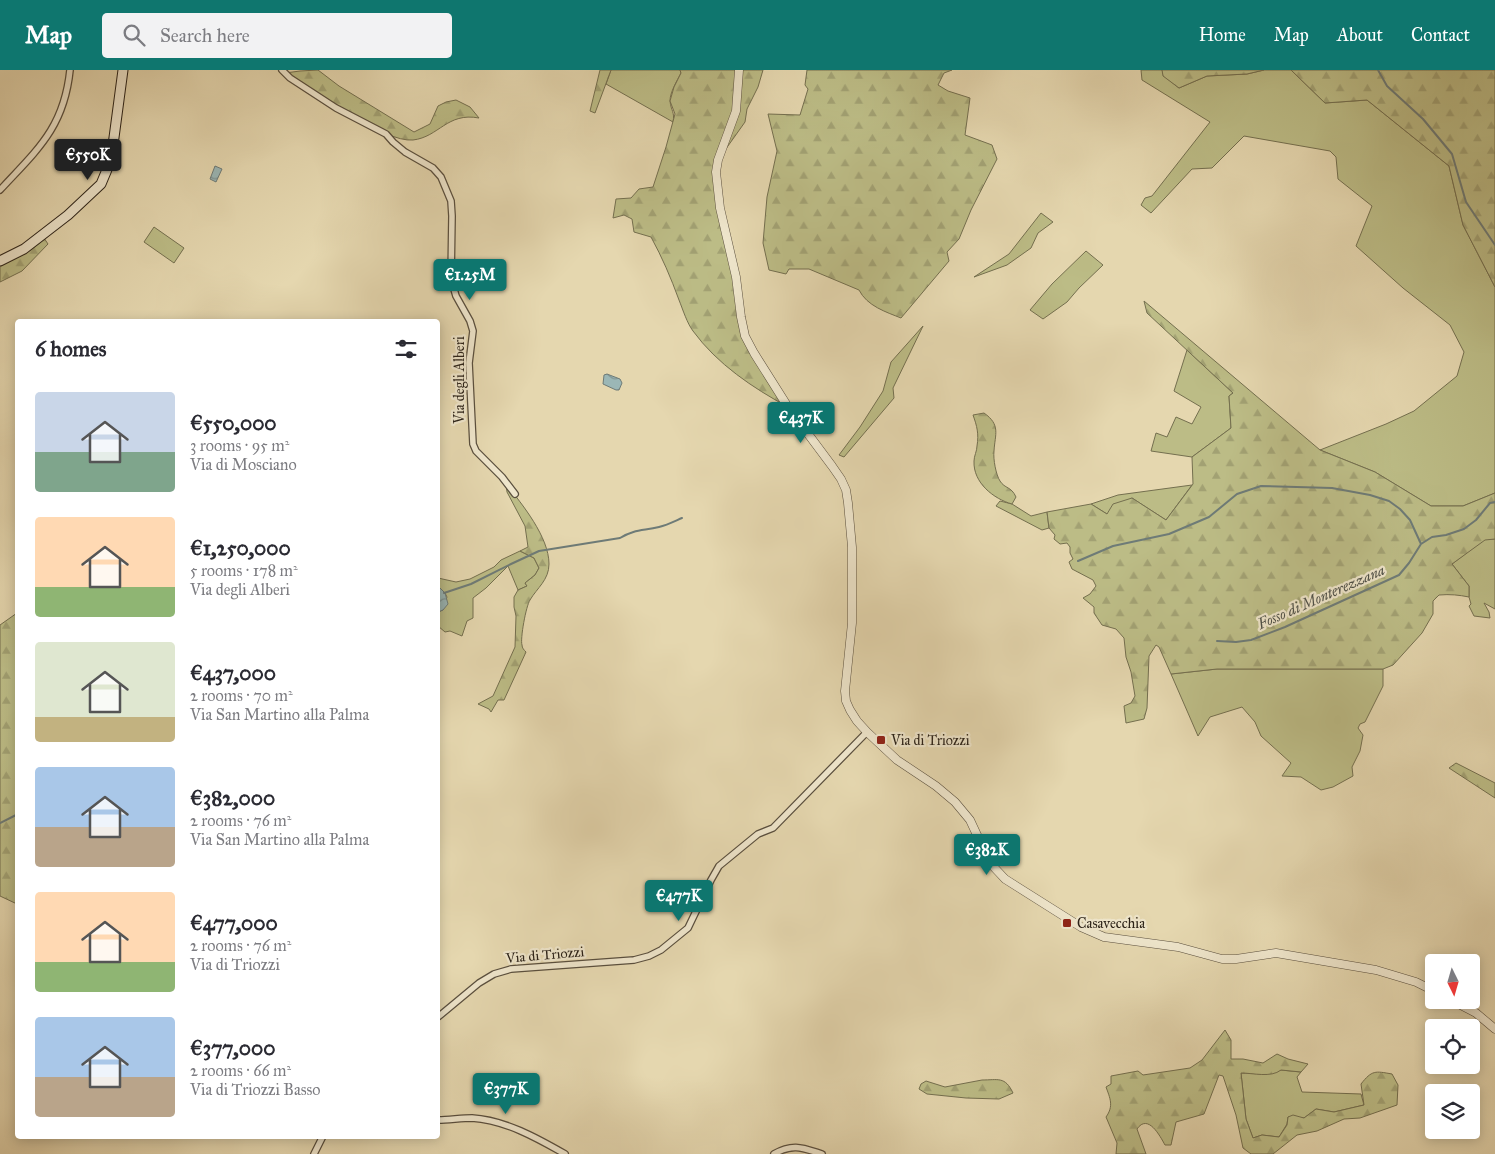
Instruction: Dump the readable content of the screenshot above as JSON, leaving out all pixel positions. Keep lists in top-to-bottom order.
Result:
{
  "streets": {
    "street": ["Via degli Alberi", "Via di Triozzi"]
  },
  "water": ["Fosso di Monterezzana"],
  "places": {
    "transit": ["Via di Triozzi", "Casavecchia"]
  },
  "north": "bottom",
  "page": {
    "header": "Map",
    "search": "Search here",
    "nav": [
      "Home",
      "Map",
      "About",
      "Contact"
    ],
    "price": [
      "€550K",
      "€1.25M",
      "€437K",
      "€382K",
      "€477K",
      "€377K"
    ],
    "heading": "6 homes",
    "list": [
      {
        "name": "€550,000",
        "note": "3 rooms · 95 m² · Via di Mosciano"
      },
      {
        "name": "€1,250,000",
        "note": "5 rooms · 178 m² · Via degli Alberi"
      },
      {
        "name": "€437,000",
        "note": "2 rooms · 70 m² · Via San Martino alla Palma"
      },
      {
        "name": "€382,000",
        "note": "2 rooms · 76 m² · Via San Martino alla Palma"
      },
      {
        "name": "€477,000",
        "note": "2 rooms · 76 m² · Via di Triozzi"
      },
      {
        "name": "€377,000",
        "note": "2 rooms · 66 m² · Via di Triozzi Basso"
      }
    ]
  }
}
